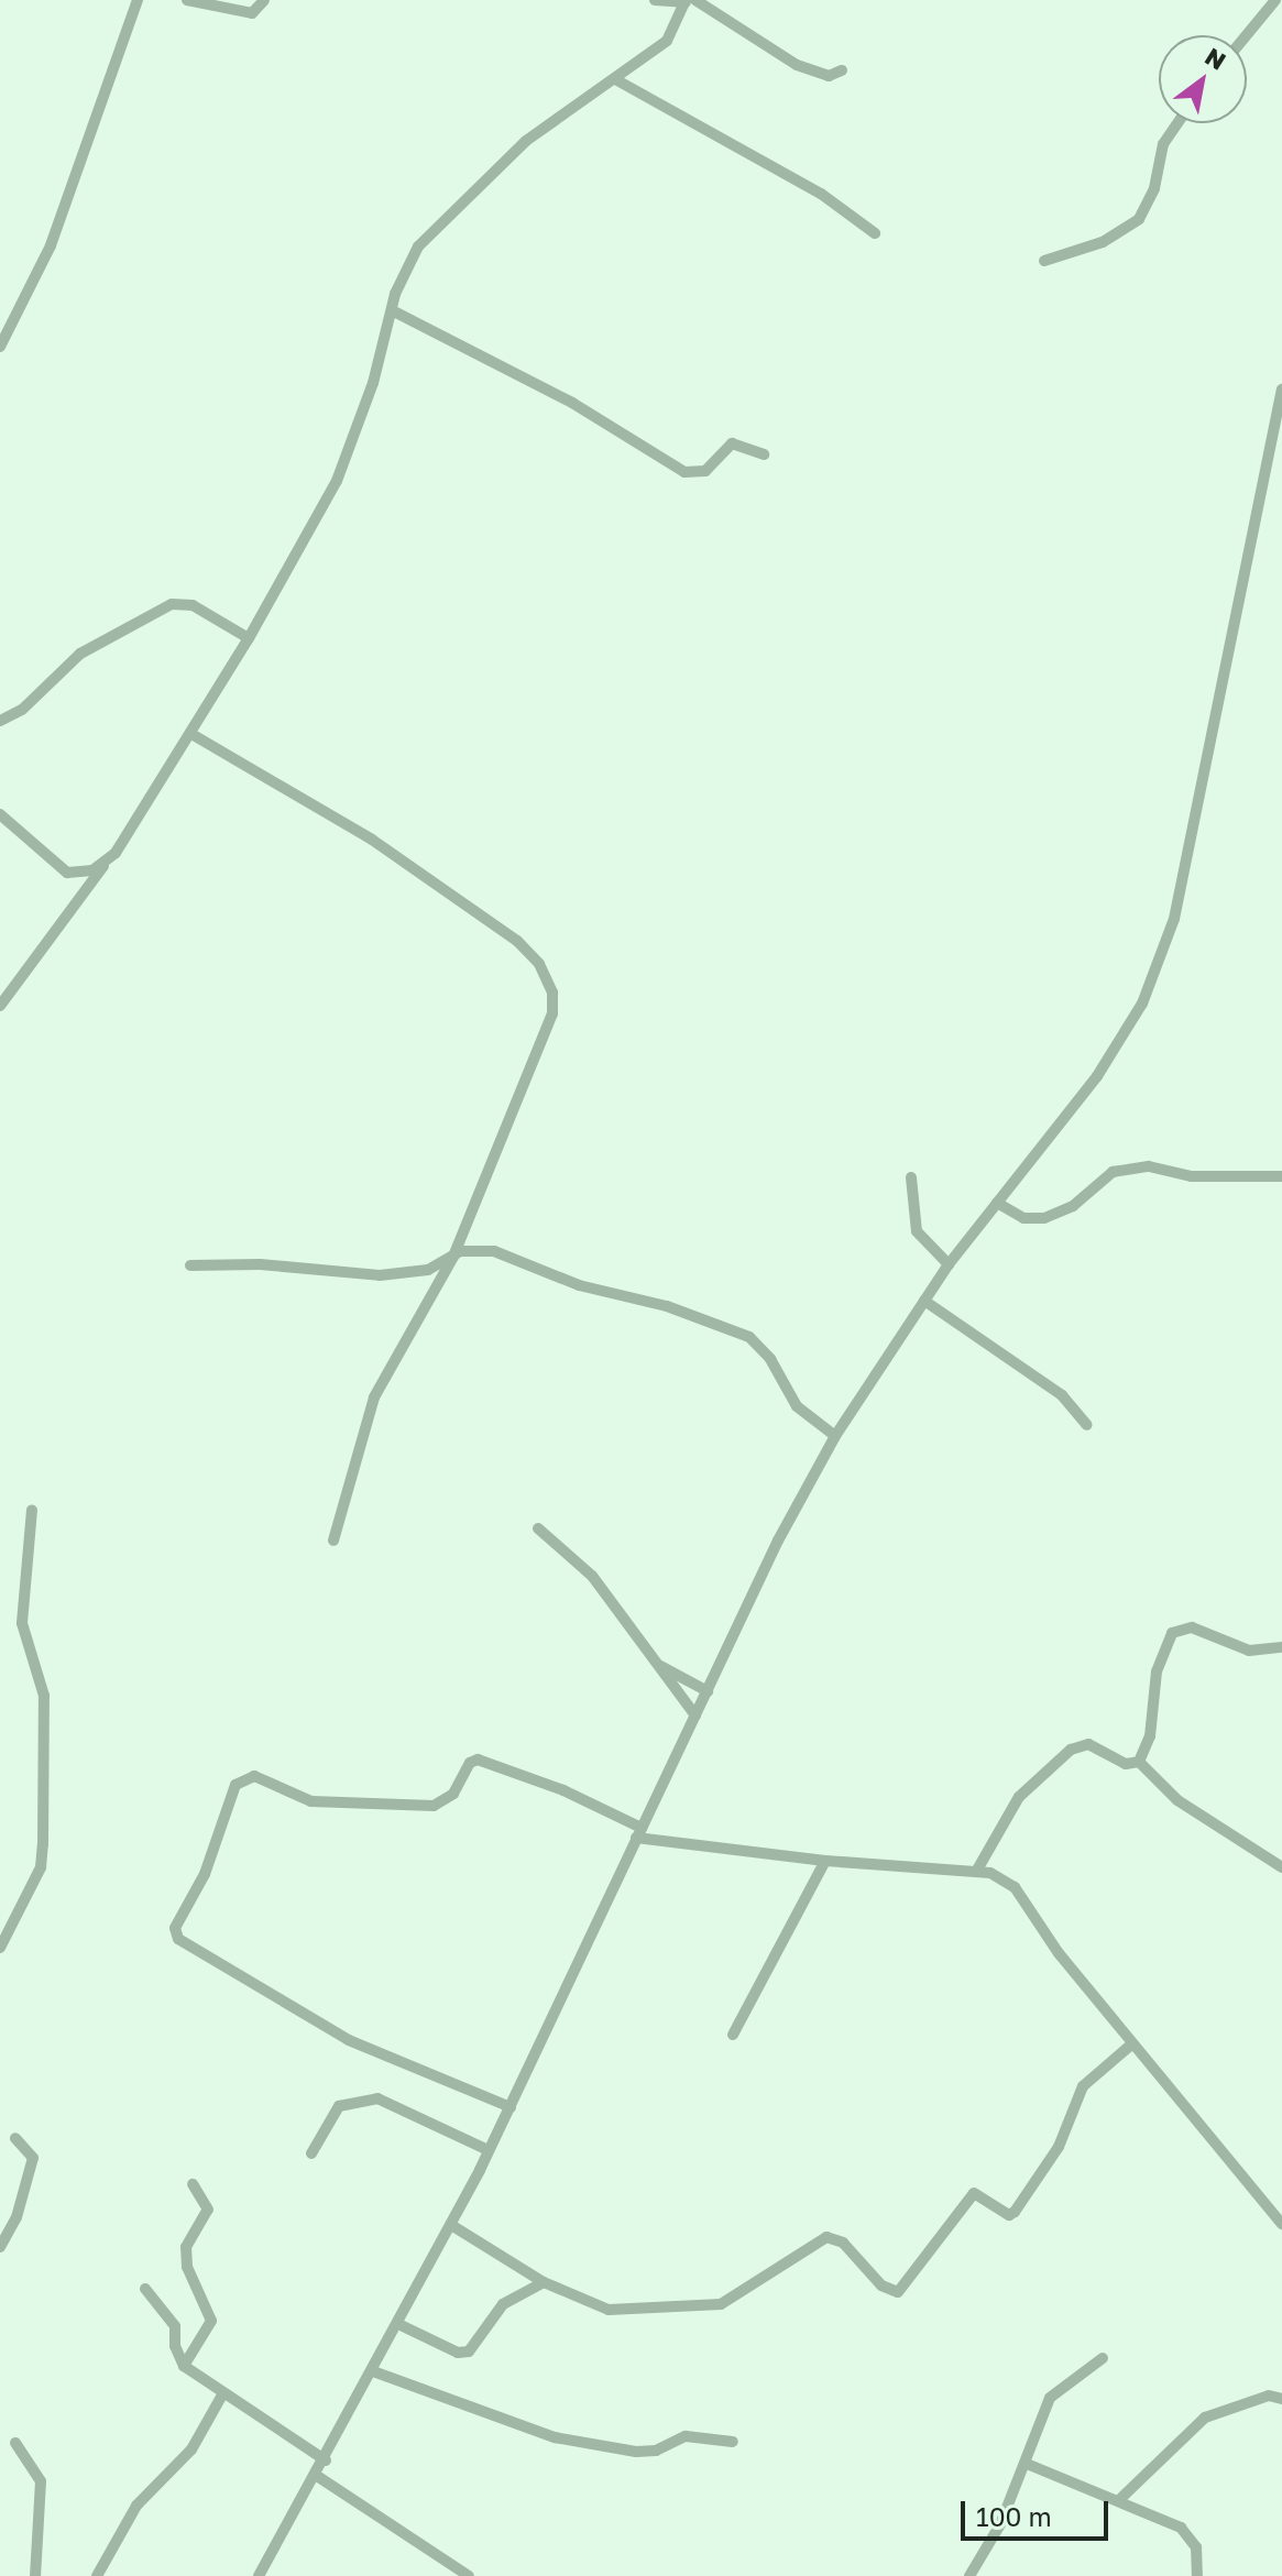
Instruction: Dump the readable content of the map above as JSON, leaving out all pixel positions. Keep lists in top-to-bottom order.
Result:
{
  "scale_bar": "100 m",
  "north": "top right"
}
